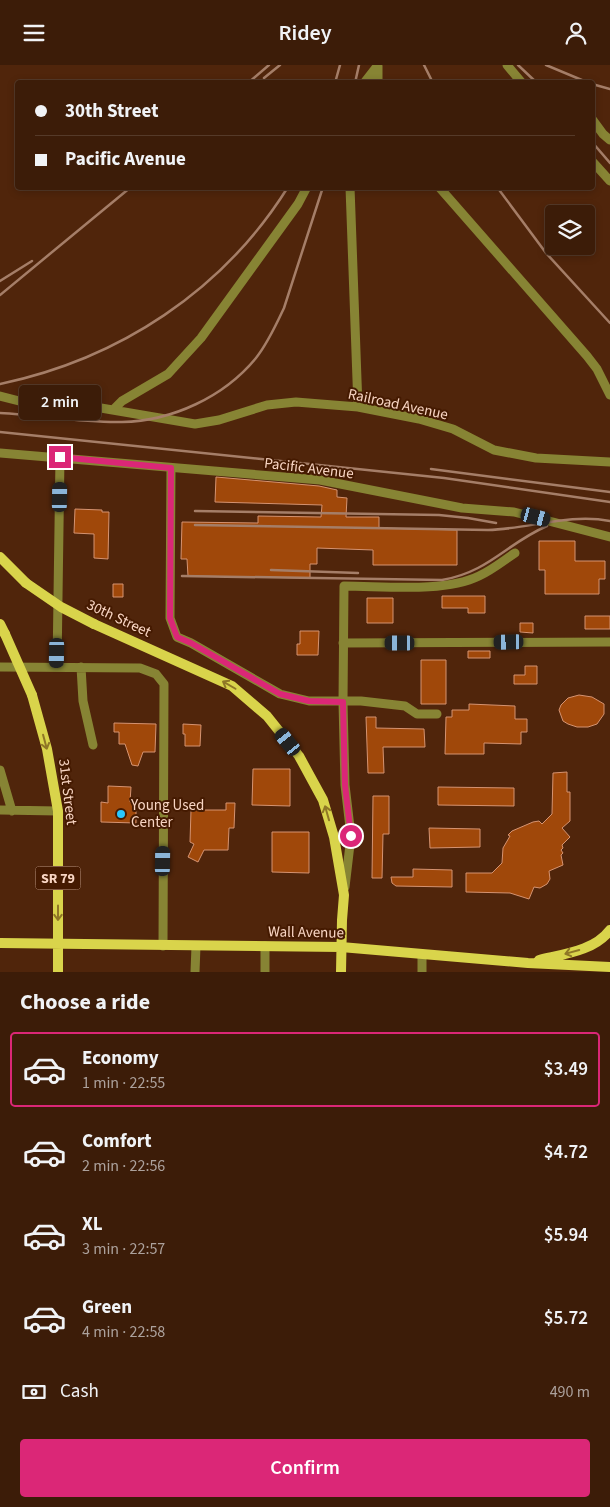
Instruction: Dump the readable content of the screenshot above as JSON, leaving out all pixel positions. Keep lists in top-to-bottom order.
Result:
{
  "streets": {
    "main road": [
      "30th Street",
      "31st Street",
      "SR 79",
      "Wall Avenue"
    ],
    "street": ["Railroad Avenue", "Pacific Avenue"]
  },
  "crossings": [
    ["30th Street", "Wall Avenue"],
    ["31st Street", "Wall Avenue"]
  ],
  "one_way": ["30th Street", "31st Street"],
  "places": ["Young Used Center"],
  "page": {
    "header": "Ridey",
    "banner": ["30th Street", "Pacific Avenue"],
    "bubble": "2 min",
    "heading": "Choose a ride",
    "list": [
      {
        "name": "Economy",
        "note": "1 min · 22:55",
        "value": "$3.49"
      },
      {
        "name": "Comfort",
        "note": "2 min · 22:56",
        "value": "$4.72"
      },
      {
        "name": "XL",
        "note": "3 min · 22:57",
        "value": "$5.94"
      },
      {
        "name": "Green",
        "note": "4 min · 22:58",
        "value": "$5.72"
      }
    ],
    "pay": ["Cash", "490 m"],
    "buttons": "Confirm"
  }
}
